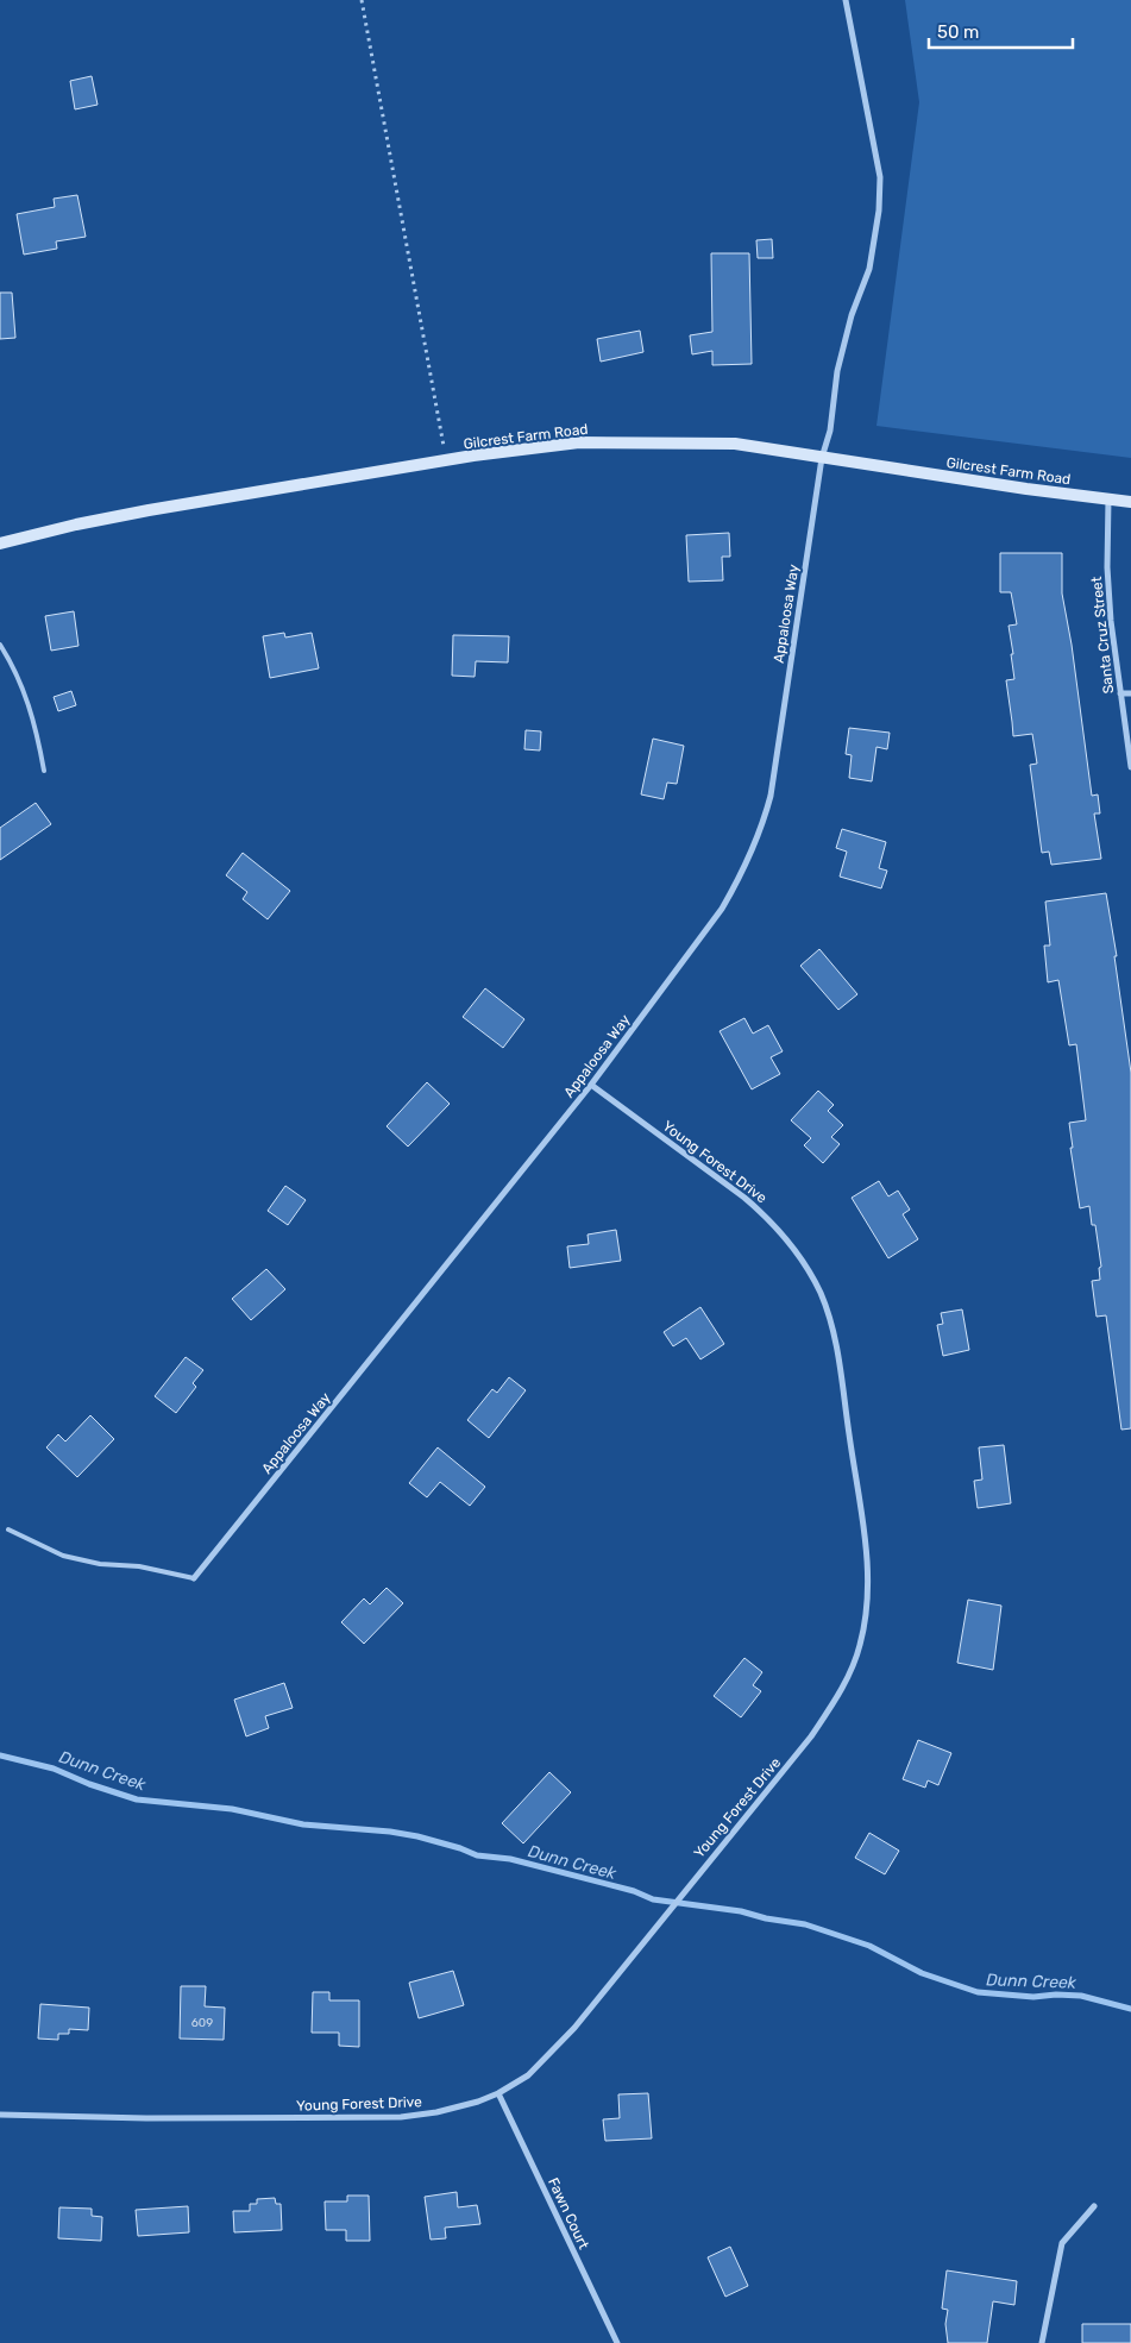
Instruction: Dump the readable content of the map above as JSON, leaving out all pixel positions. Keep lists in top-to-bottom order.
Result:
{
  "streets": {
    "main road": ["Gilcrest Farm Road"],
    "street": [
      "Appaloosa Way",
      "Santa Cruz Street",
      "Young Forest Drive",
      "Fawn Court"
    ]
  },
  "crossings": [
    ["Gilcrest Farm Road", "Appaloosa Way"],
    ["Gilcrest Farm Road", "Santa Cruz Street"],
    ["Appaloosa Way", "Young Forest Drive"],
    ["Young Forest Drive", "Fawn Court"]
  ],
  "water": ["Dunn Creek"],
  "house_numbers": ["609"],
  "scale_bar": "50 m"
}
